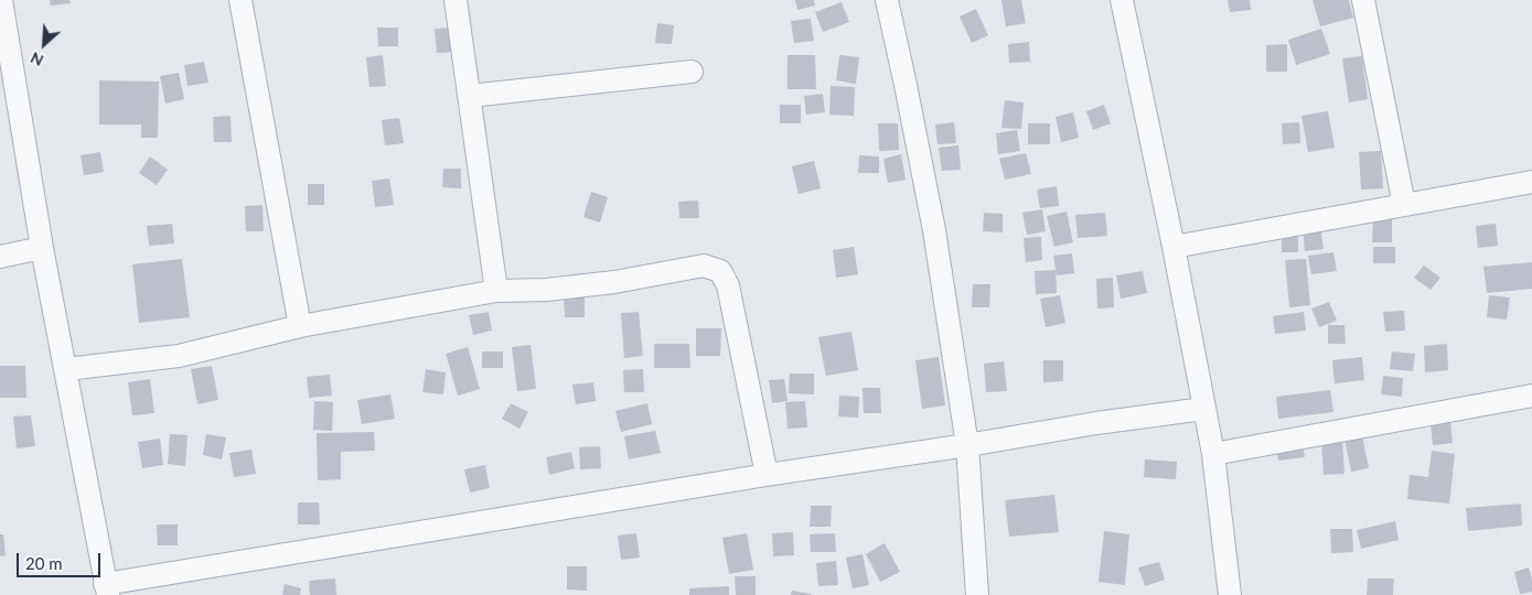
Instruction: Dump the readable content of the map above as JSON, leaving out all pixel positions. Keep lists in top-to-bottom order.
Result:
{
  "scale_bar": "20 m",
  "north": "bottom left"
}
